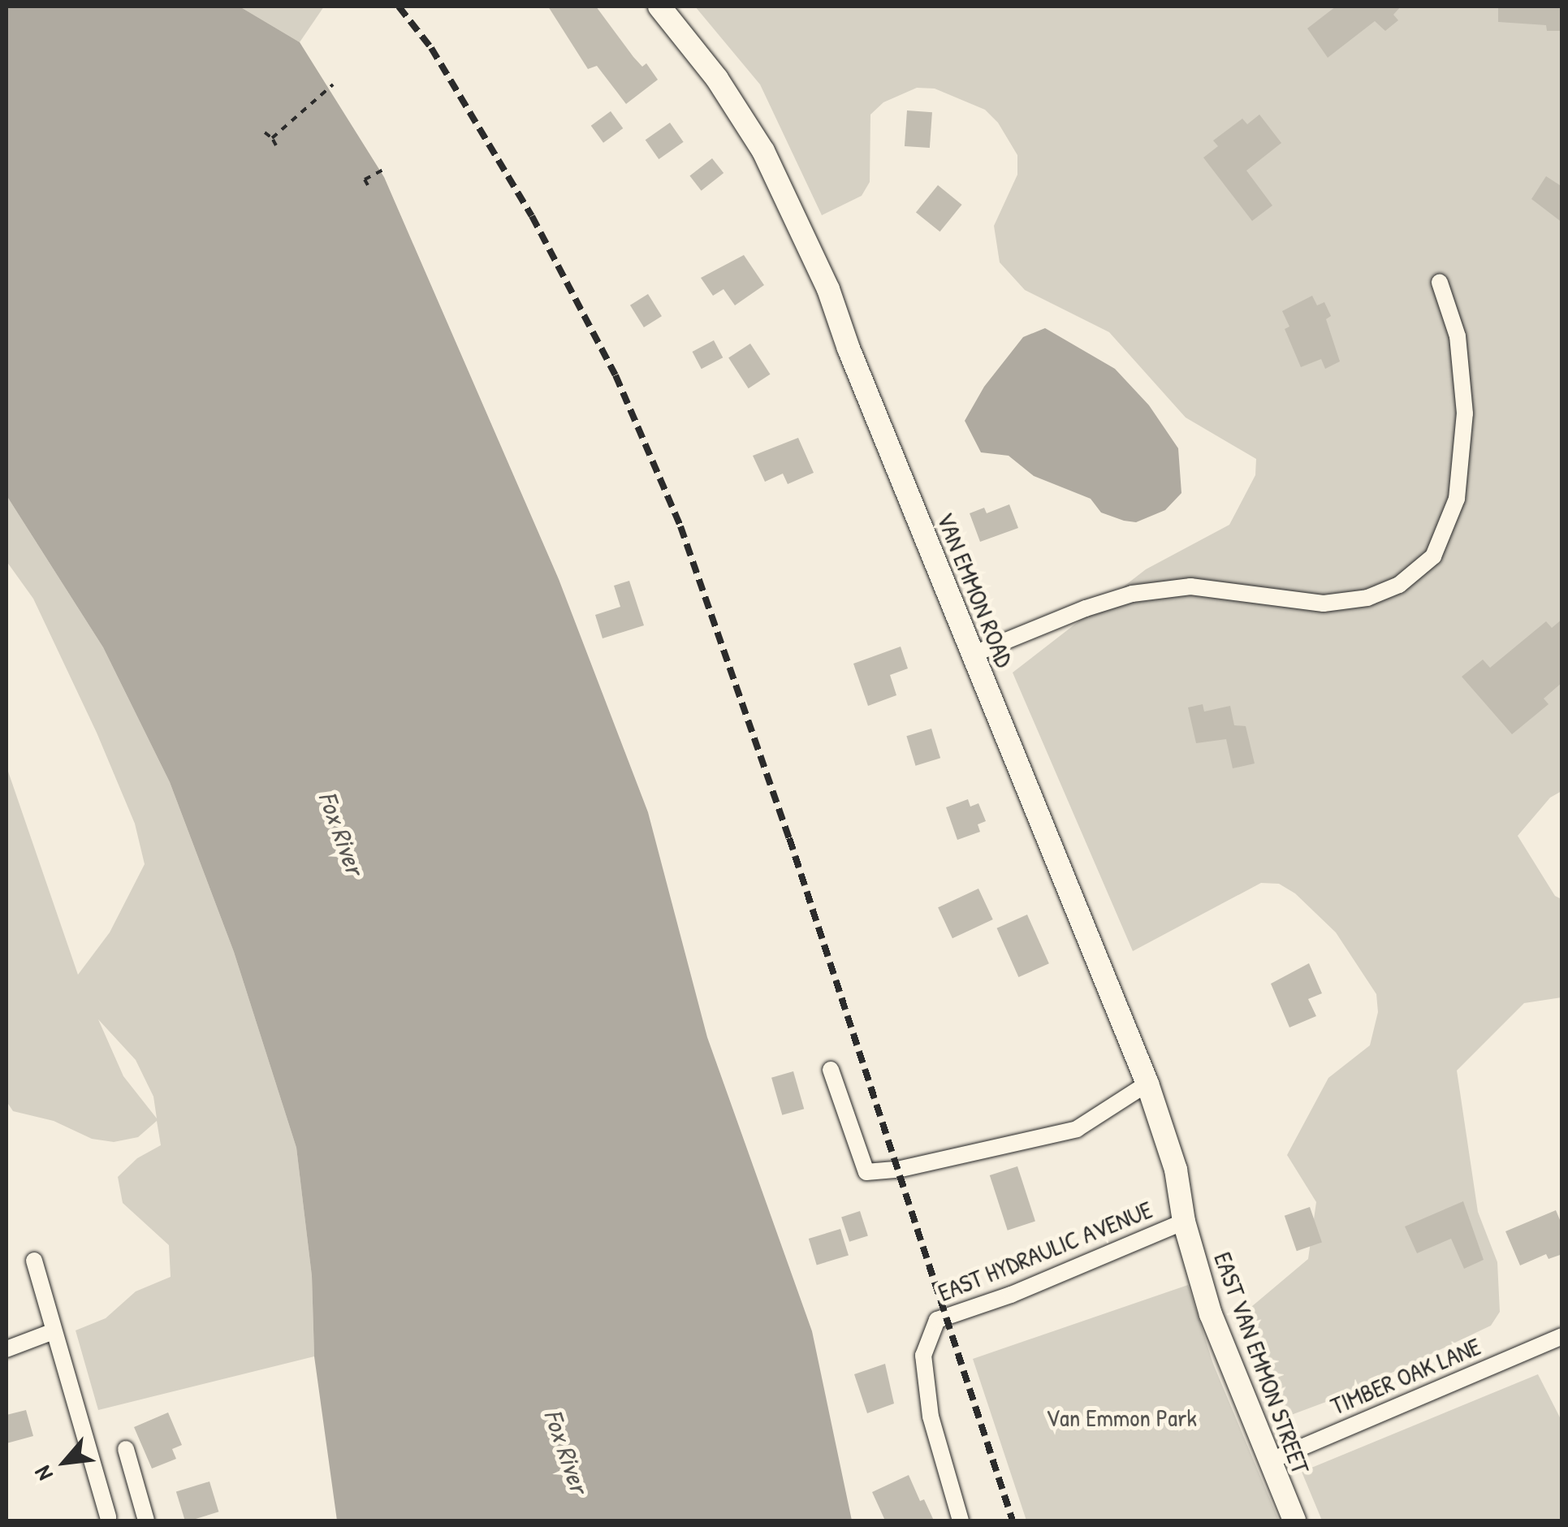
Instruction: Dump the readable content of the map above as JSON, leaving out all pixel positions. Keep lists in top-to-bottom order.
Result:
{
  "streets": {
    "street": [
      "VAN EMMON ROAD",
      "EAST HYDRAULIC AVENUE",
      "EAST VAN EMMON STREET",
      "TIMBER OAK LANE"
    ]
  },
  "crossings": [
    ["VAN EMMON ROAD", "EAST HYDRAULIC AVENUE"],
    ["VAN EMMON ROAD", "EAST VAN EMMON STREET"],
    ["EAST HYDRAULIC AVENUE", "EAST VAN EMMON STREET"],
    ["EAST VAN EMMON STREET", "TIMBER OAK LANE"]
  ],
  "water": ["Fox River"],
  "parks": ["Van Emmon Park"],
  "north": "bottom left"
}
